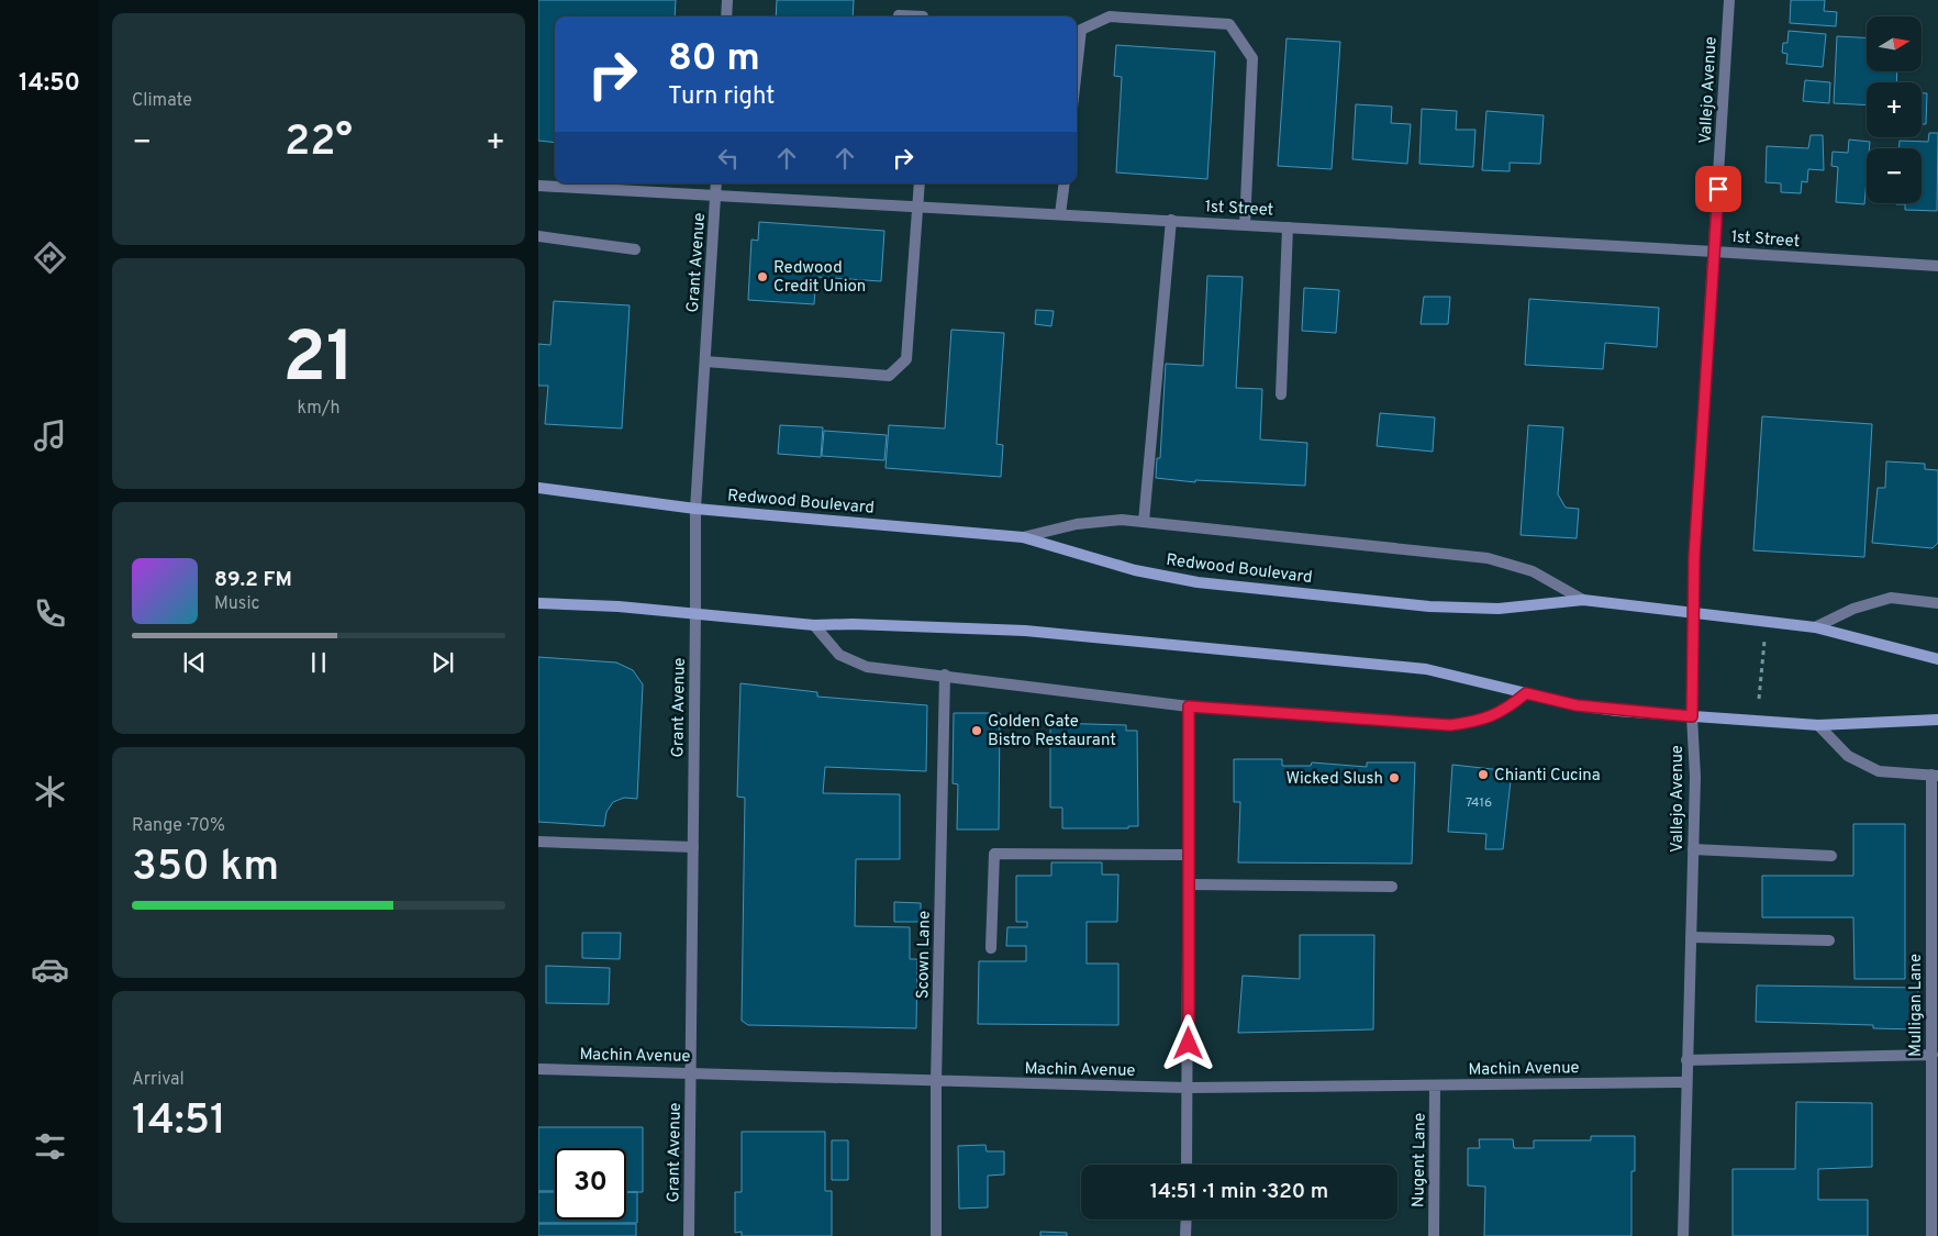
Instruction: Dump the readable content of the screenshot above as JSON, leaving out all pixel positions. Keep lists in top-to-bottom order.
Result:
{
  "streets": {
    "main road": ["Redwood Boulevard"],
    "street": [
      "Vallejo Avenue",
      "1st Street",
      "Grant Avenue",
      "Scown Lane",
      "Mulligan Lane",
      "Machin Avenue",
      "Nugent Lane"
    ]
  },
  "crossings": [
    ["Vallejo Avenue", "1st Street"],
    ["Vallejo Avenue", "Redwood Boulevard"],
    ["Vallejo Avenue", "Machin Avenue"],
    ["1st Street", "Grant Avenue"],
    ["Grant Avenue", "Redwood Boulevard"],
    ["Grant Avenue", "Machin Avenue"],
    ["Scown Lane", "Machin Avenue"],
    ["Machin Avenue", "Nugent Lane"]
  ],
  "places": [
    "Redwood Credit Union",
    "Golden Gate Bistro Restaurant",
    "Chianti Cucina",
    "Wicked Slush"
  ],
  "house_numbers": ["7416"],
  "north": "right",
  "page": {
    "tabs": "14:50",
    "tile": [
      "Climate",
      ["21", "km/h"],
      ["Range · 70%", "350 km"],
      ["Arrival", "14:51"]
    ],
    "map_buttons": ["+", "−"],
    "turn": ["80 m", "Turn right"],
    "heat": ["−", "22°", "+"],
    "song": ["89.2 FM", "Music"],
    "limit": "30",
    "trip": "14:51 · 1 min · 320 m"
  }
}
